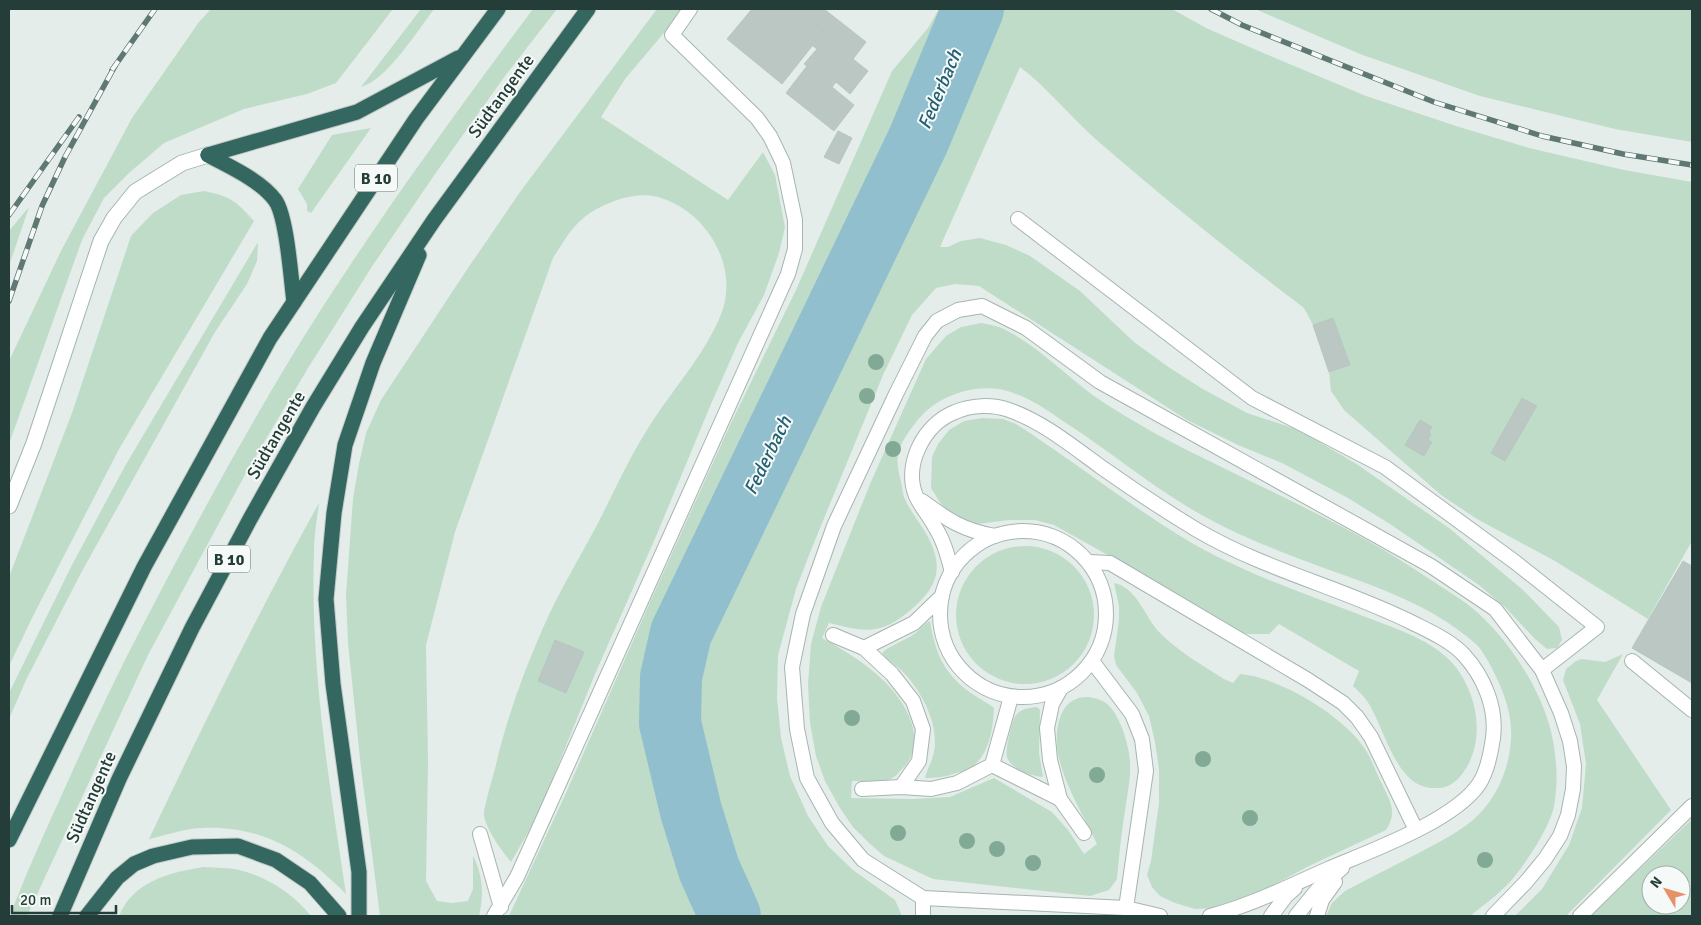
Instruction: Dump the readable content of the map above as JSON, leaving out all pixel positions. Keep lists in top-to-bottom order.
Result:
{
  "streets": {
    "highway": ["Südtangente", "B 10"]
  },
  "water": ["Federbach"],
  "scale_bar": "20 m",
  "north": "top left"
}
